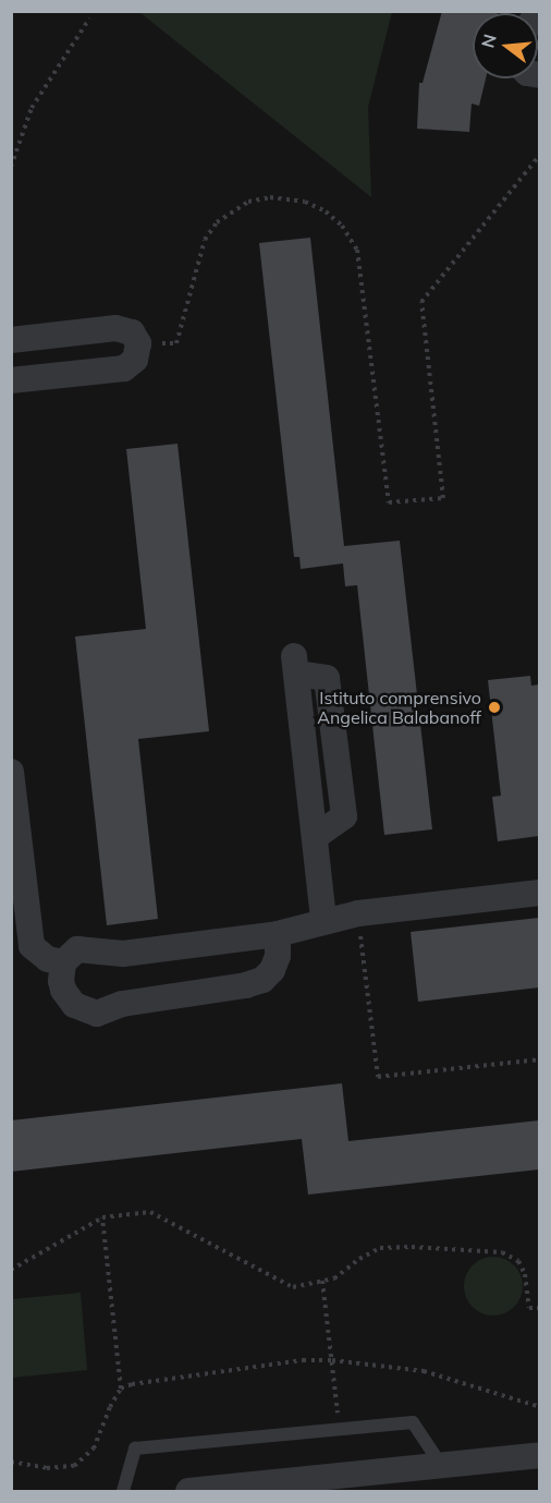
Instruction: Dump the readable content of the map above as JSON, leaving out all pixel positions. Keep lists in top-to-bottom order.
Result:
{
  "places": ["Istituto comprensivo Angelica Balabanoff"],
  "north": "left"
}
